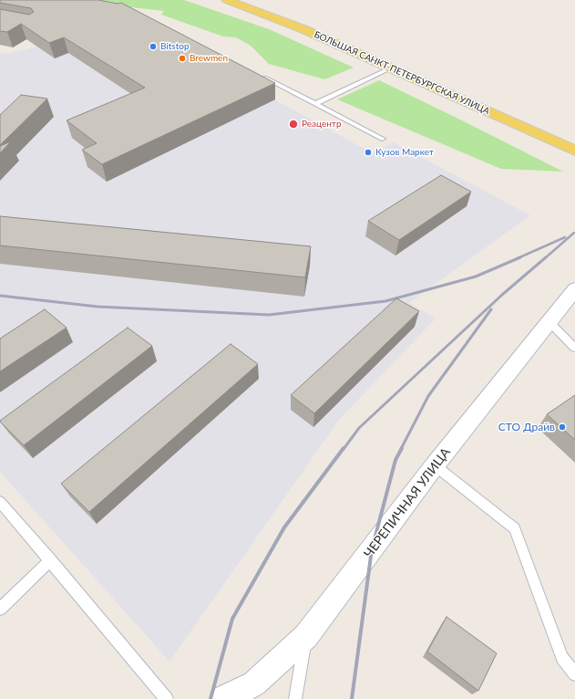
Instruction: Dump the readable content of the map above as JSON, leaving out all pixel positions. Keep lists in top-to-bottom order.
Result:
{
  "streets": {
    "main road": ["БОЛЬШАЯ САНКТ-ПЕТЕРБУРГСКАЯ УЛИЦА"],
    "street": ["ЧЕРЕПИЧНАЯ УЛИЦА"]
  },
  "places": [
    "Bitstop",
    "Brewmen",
    "Реацентр",
    "Кузов Маркет",
    "СТО Драйв"
  ]
}
